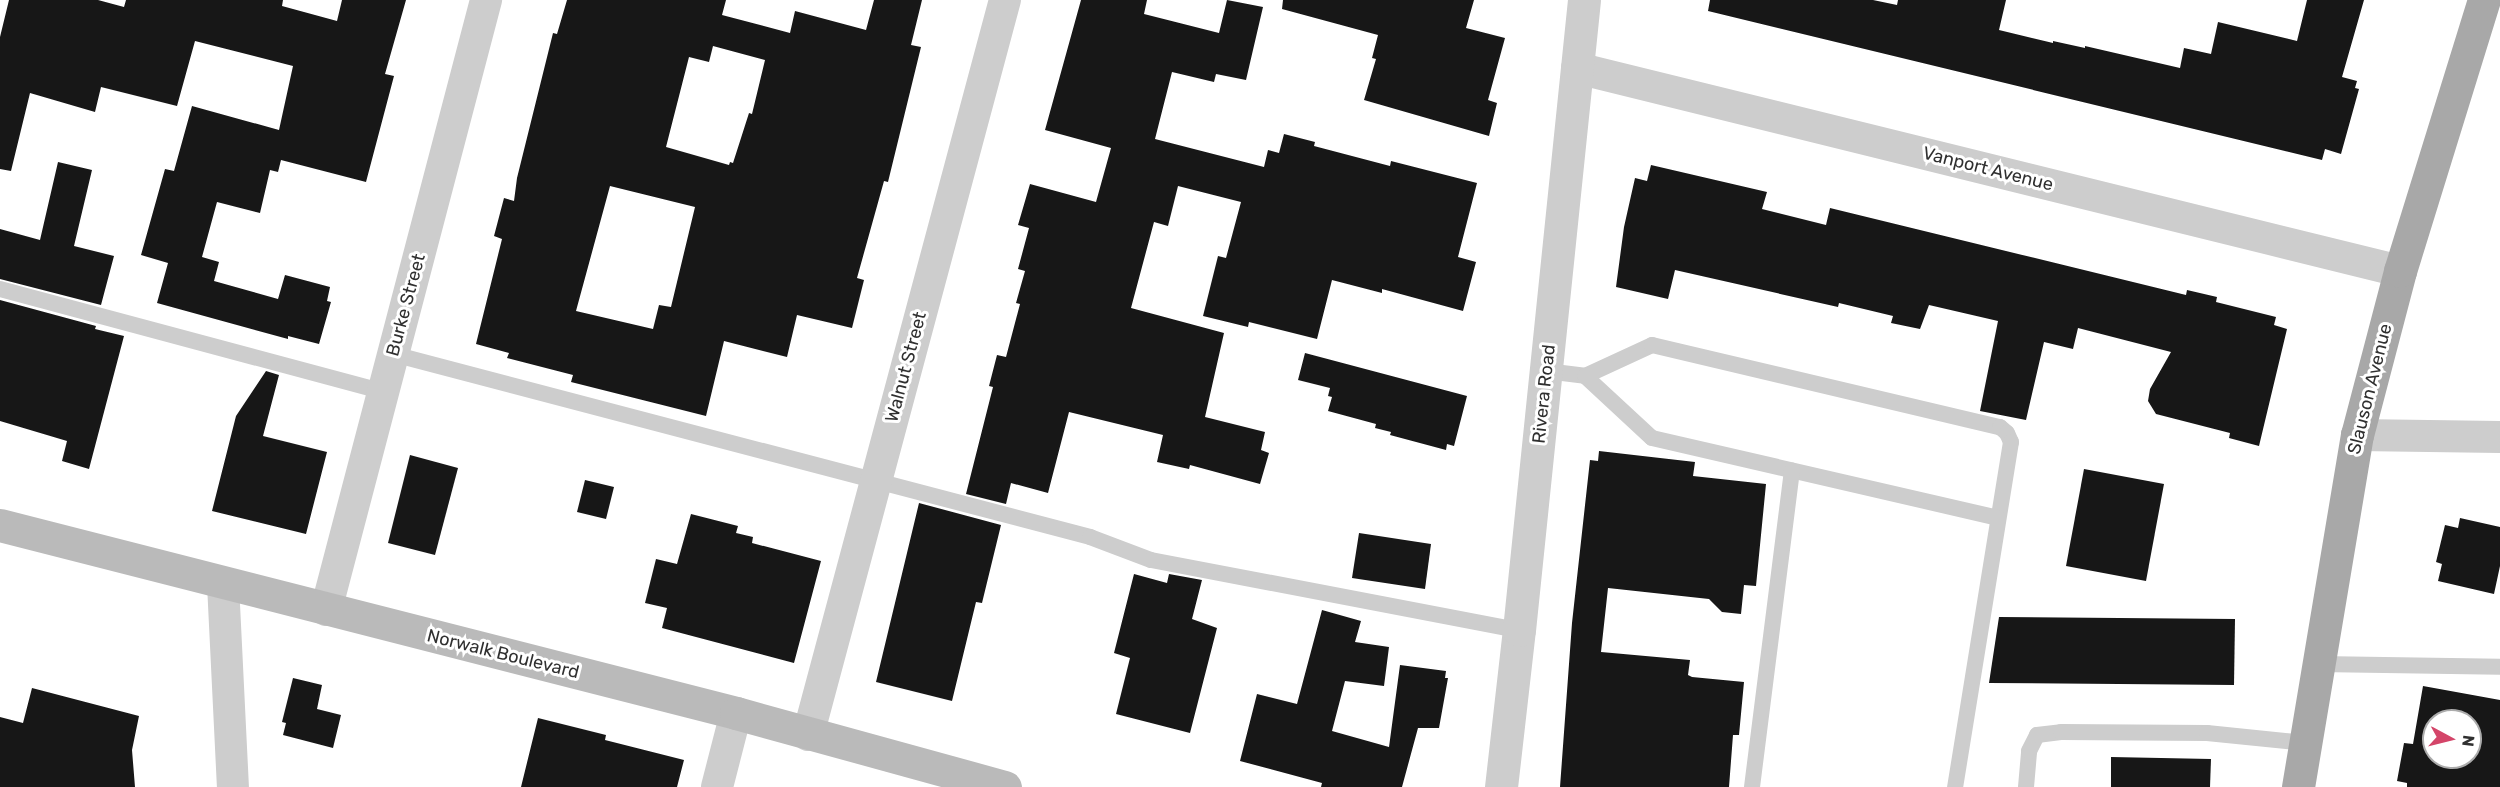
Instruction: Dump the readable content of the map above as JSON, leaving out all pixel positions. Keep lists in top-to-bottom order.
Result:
{
  "streets": {
    "main road": ["Slauson Avenue", "Norwalk Boulevard"],
    "street": [
      "Vanport Avenue",
      "Burke Street",
      "Walnut Street",
      "Rivera Road"
    ]
  },
  "crossings": [
    ["Vanport Avenue", "Slauson Avenue"],
    ["Vanport Avenue", "Rivera Road"],
    ["Burke Street", "Norwalk Boulevard"],
    ["Walnut Street", "Norwalk Boulevard"]
  ],
  "north": "right"
}
